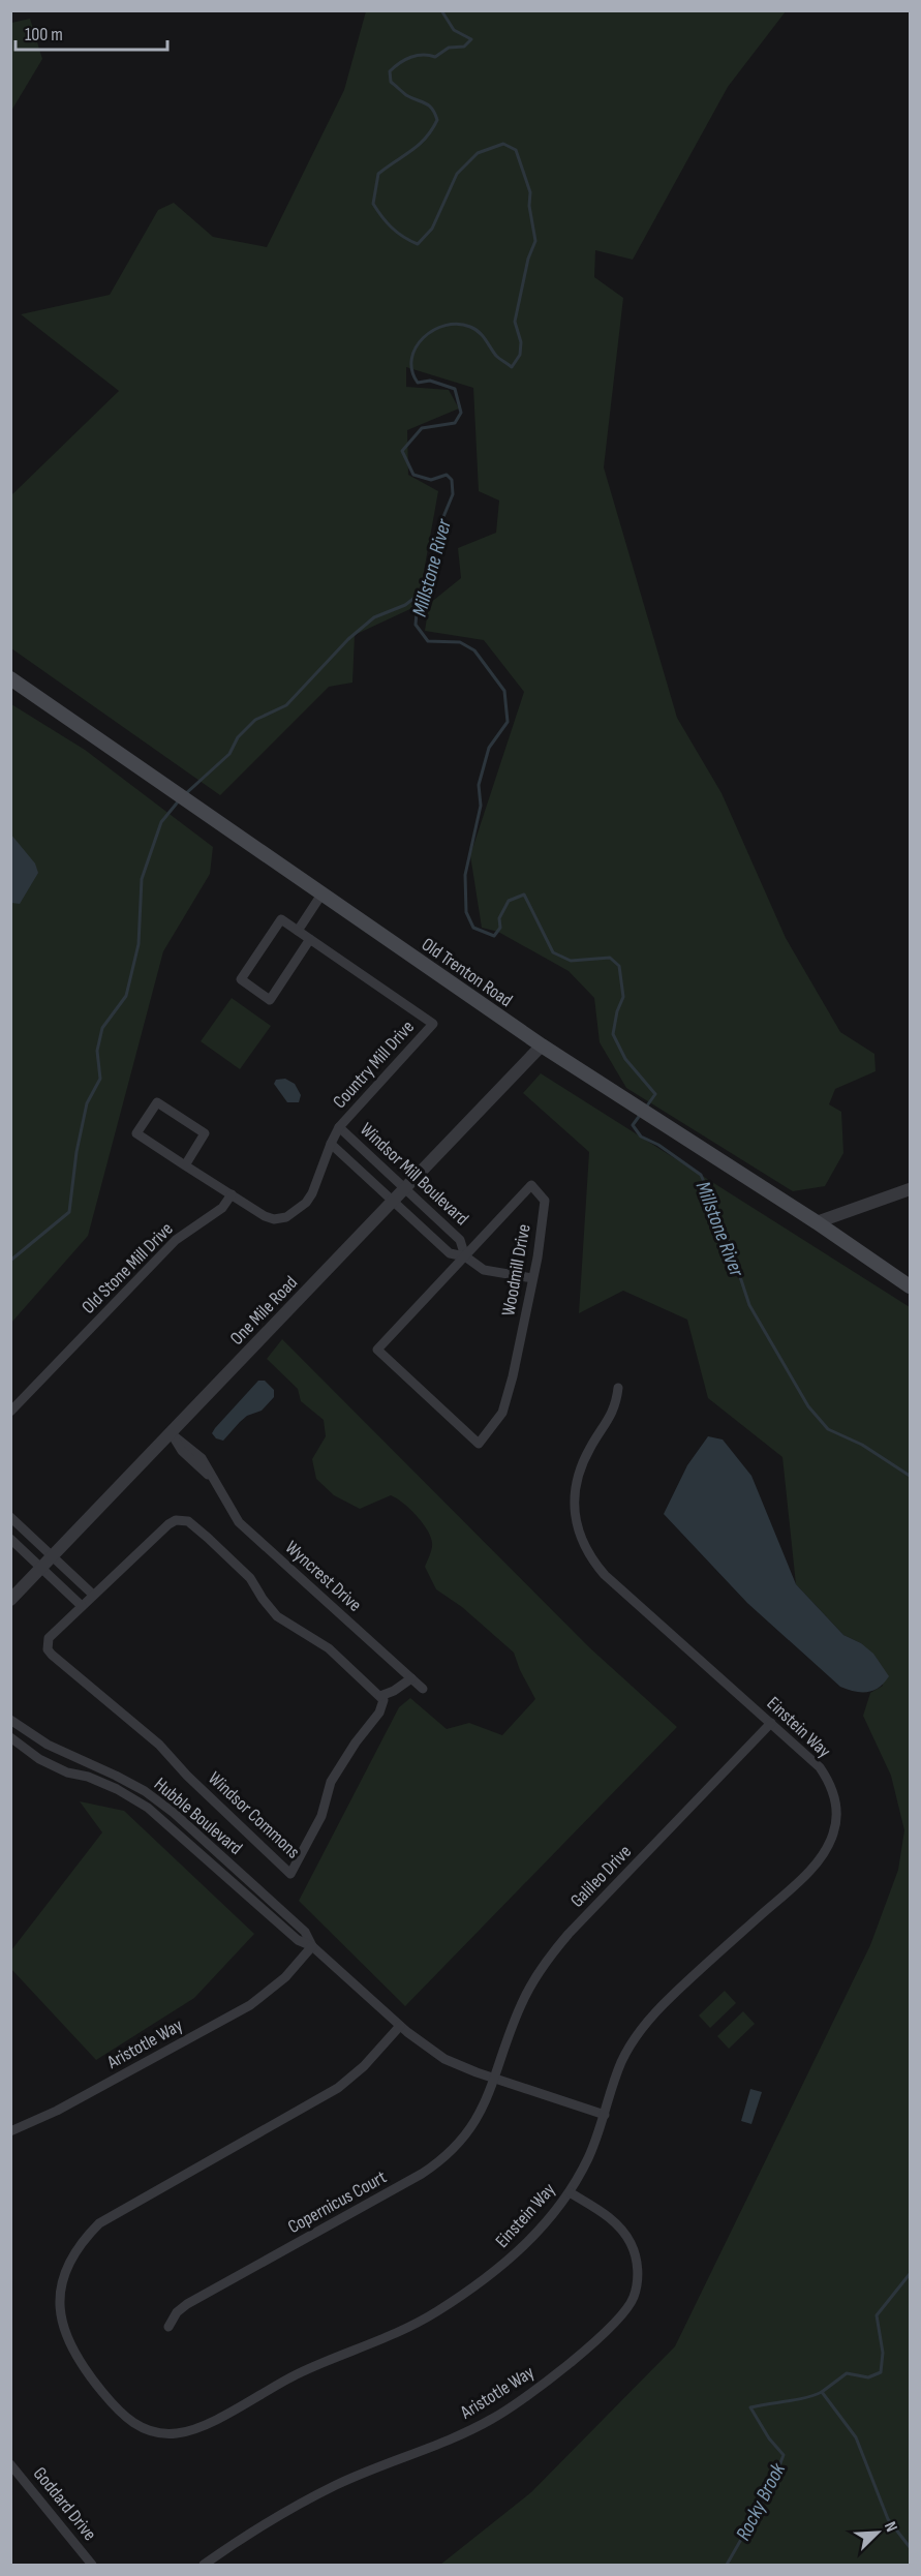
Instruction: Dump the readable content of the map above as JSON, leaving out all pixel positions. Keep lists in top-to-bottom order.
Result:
{
  "streets": {
    "main road": ["Old Trenton Road"],
    "street": [
      "Country Mill Drive",
      "Windsor Mill Boulevard",
      "Old Stone Mill Drive",
      "Woodmill Drive",
      "One Mile Road",
      "Wyncrest Drive",
      "Einstein Way",
      "Windsor Commons",
      "Hubble Boulevard",
      "Galileo Drive",
      "Aristotle Way",
      "Copernicus Court",
      "Goddard Drive"
    ]
  },
  "crossings": [
    ["Old Trenton Road", "One Mile Road"],
    ["Country Mill Drive", "Windsor Mill Boulevard"],
    ["Windsor Mill Boulevard", "Woodmill Drive"],
    ["Windsor Mill Boulevard", "One Mile Road"],
    ["One Mile Road", "Wyncrest Drive"],
    ["Einstein Way", "Hubble Boulevard"],
    ["Einstein Way", "Galileo Drive"],
    ["Einstein Way", "Aristotle Way"],
    ["Hubble Boulevard", "Galileo Drive"],
    ["Hubble Boulevard", "Aristotle Way"],
    ["Hubble Boulevard", "Copernicus Court"],
    ["Galileo Drive", "Copernicus Court"]
  ],
  "water": ["Millstone River", "Rocky Brook"],
  "scale_bar": "100 m",
  "north": "top right"
}
